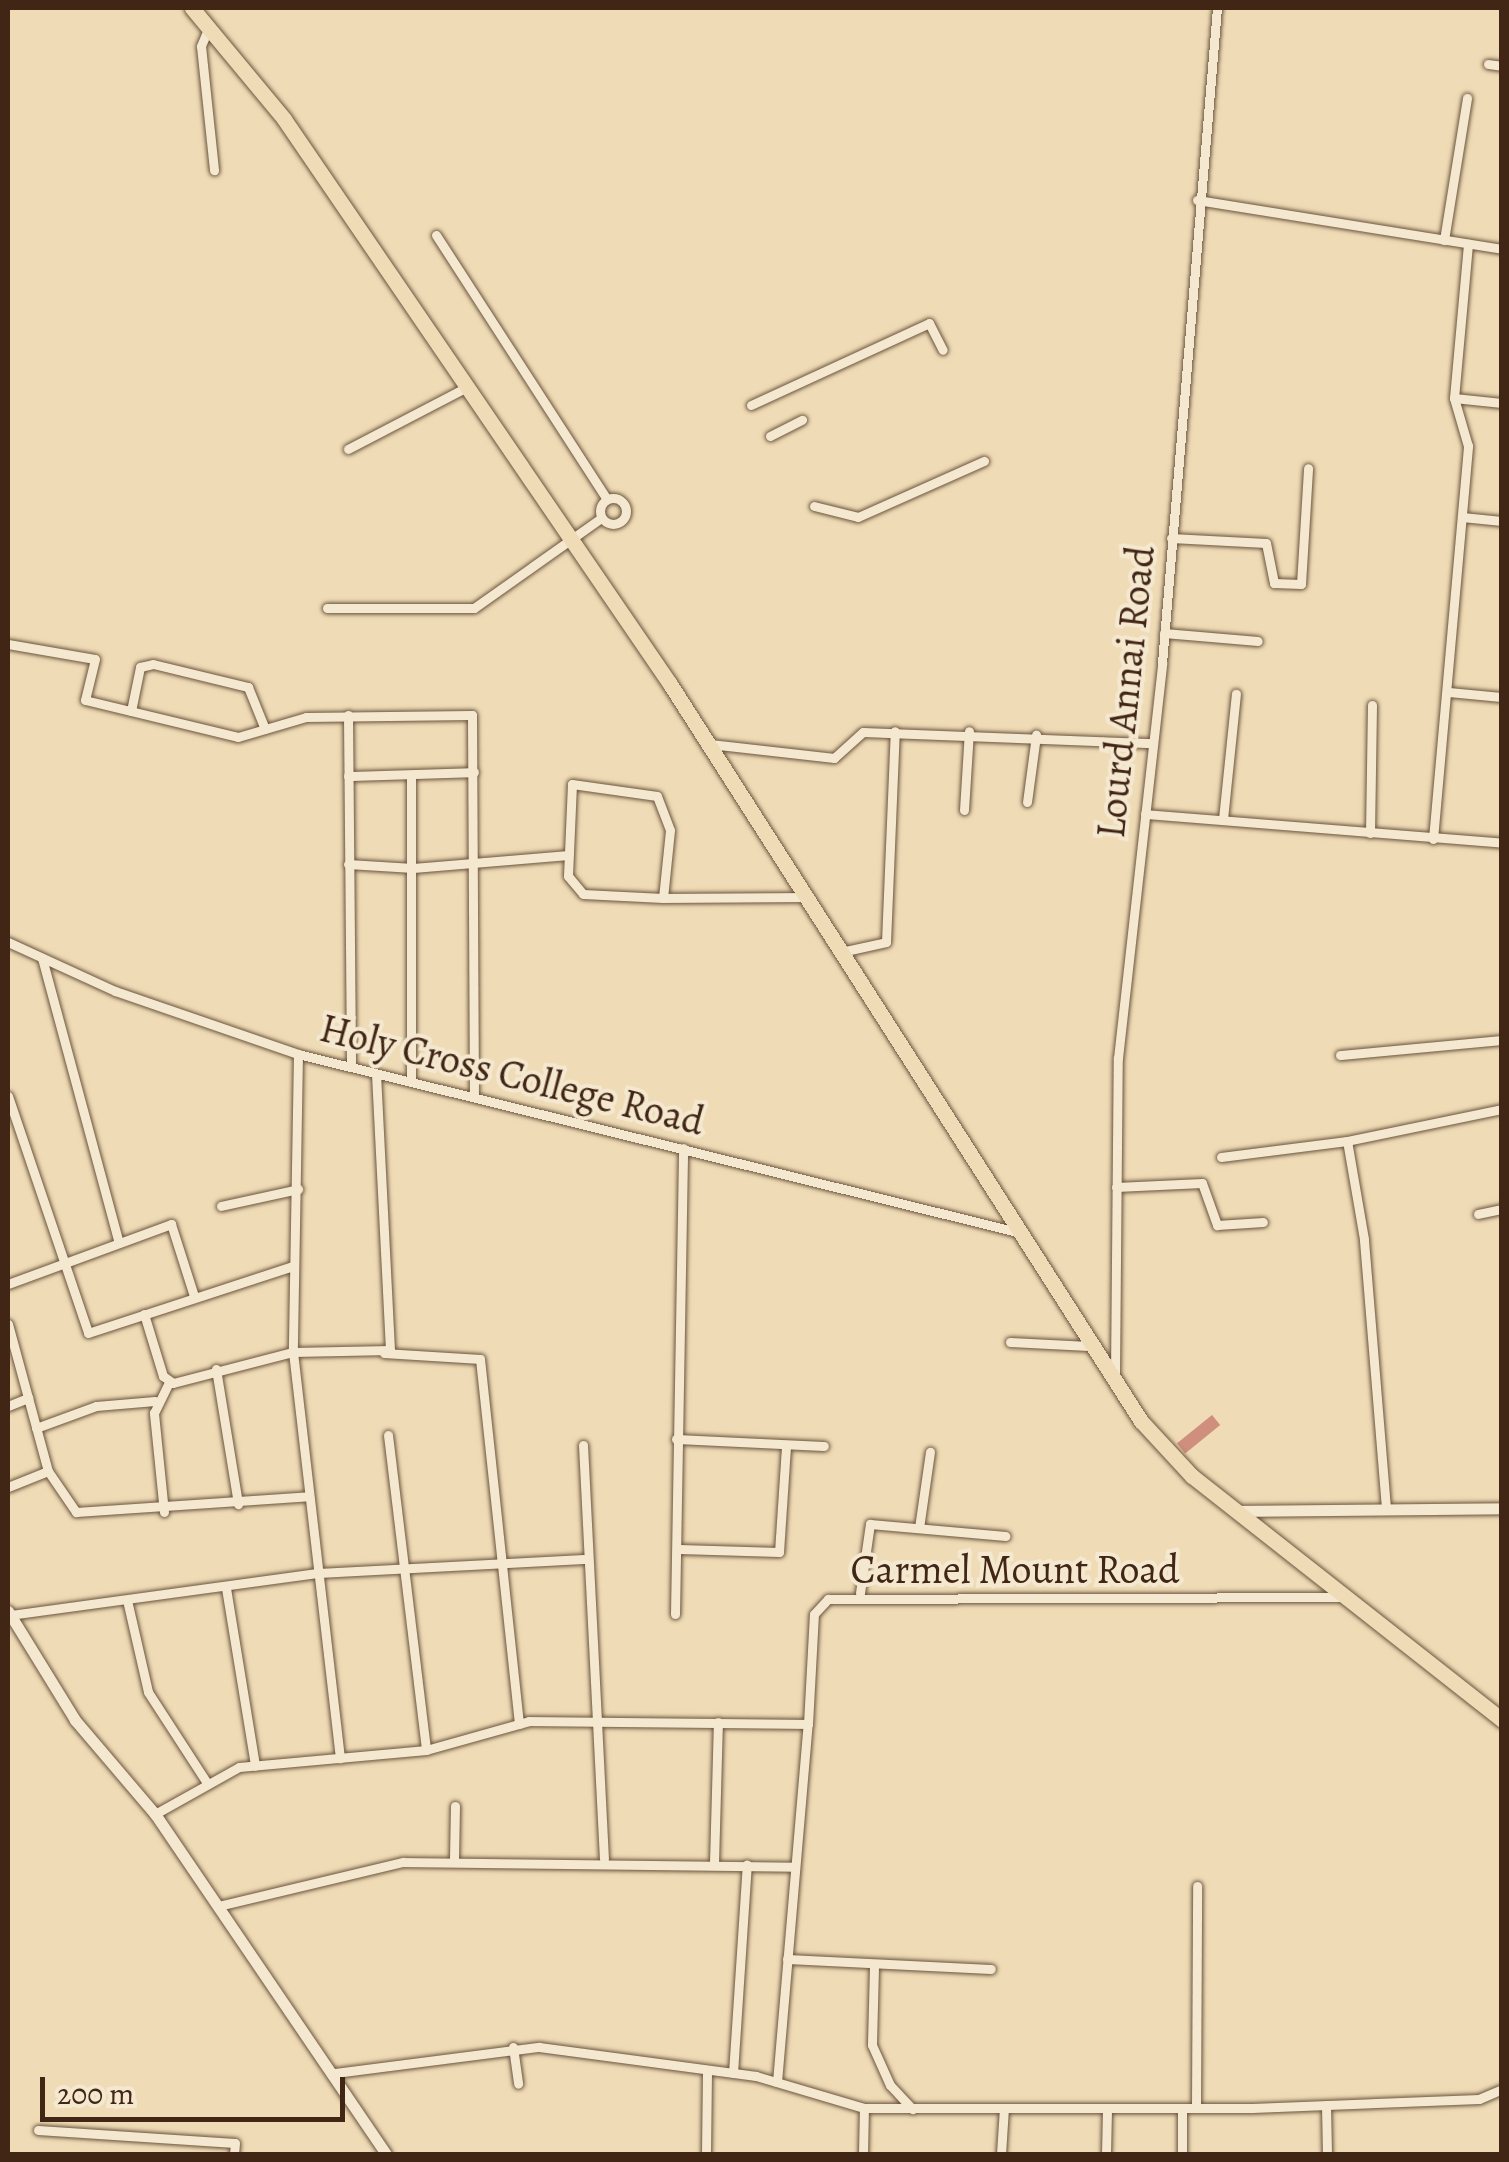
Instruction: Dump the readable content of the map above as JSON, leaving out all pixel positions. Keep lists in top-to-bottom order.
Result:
{
  "streets": {
    "street": ["Lourd Annai Road", "Holy Cross College Road", "Carmel Mount Road"]
  },
  "scale_bar": "200 m"
}
